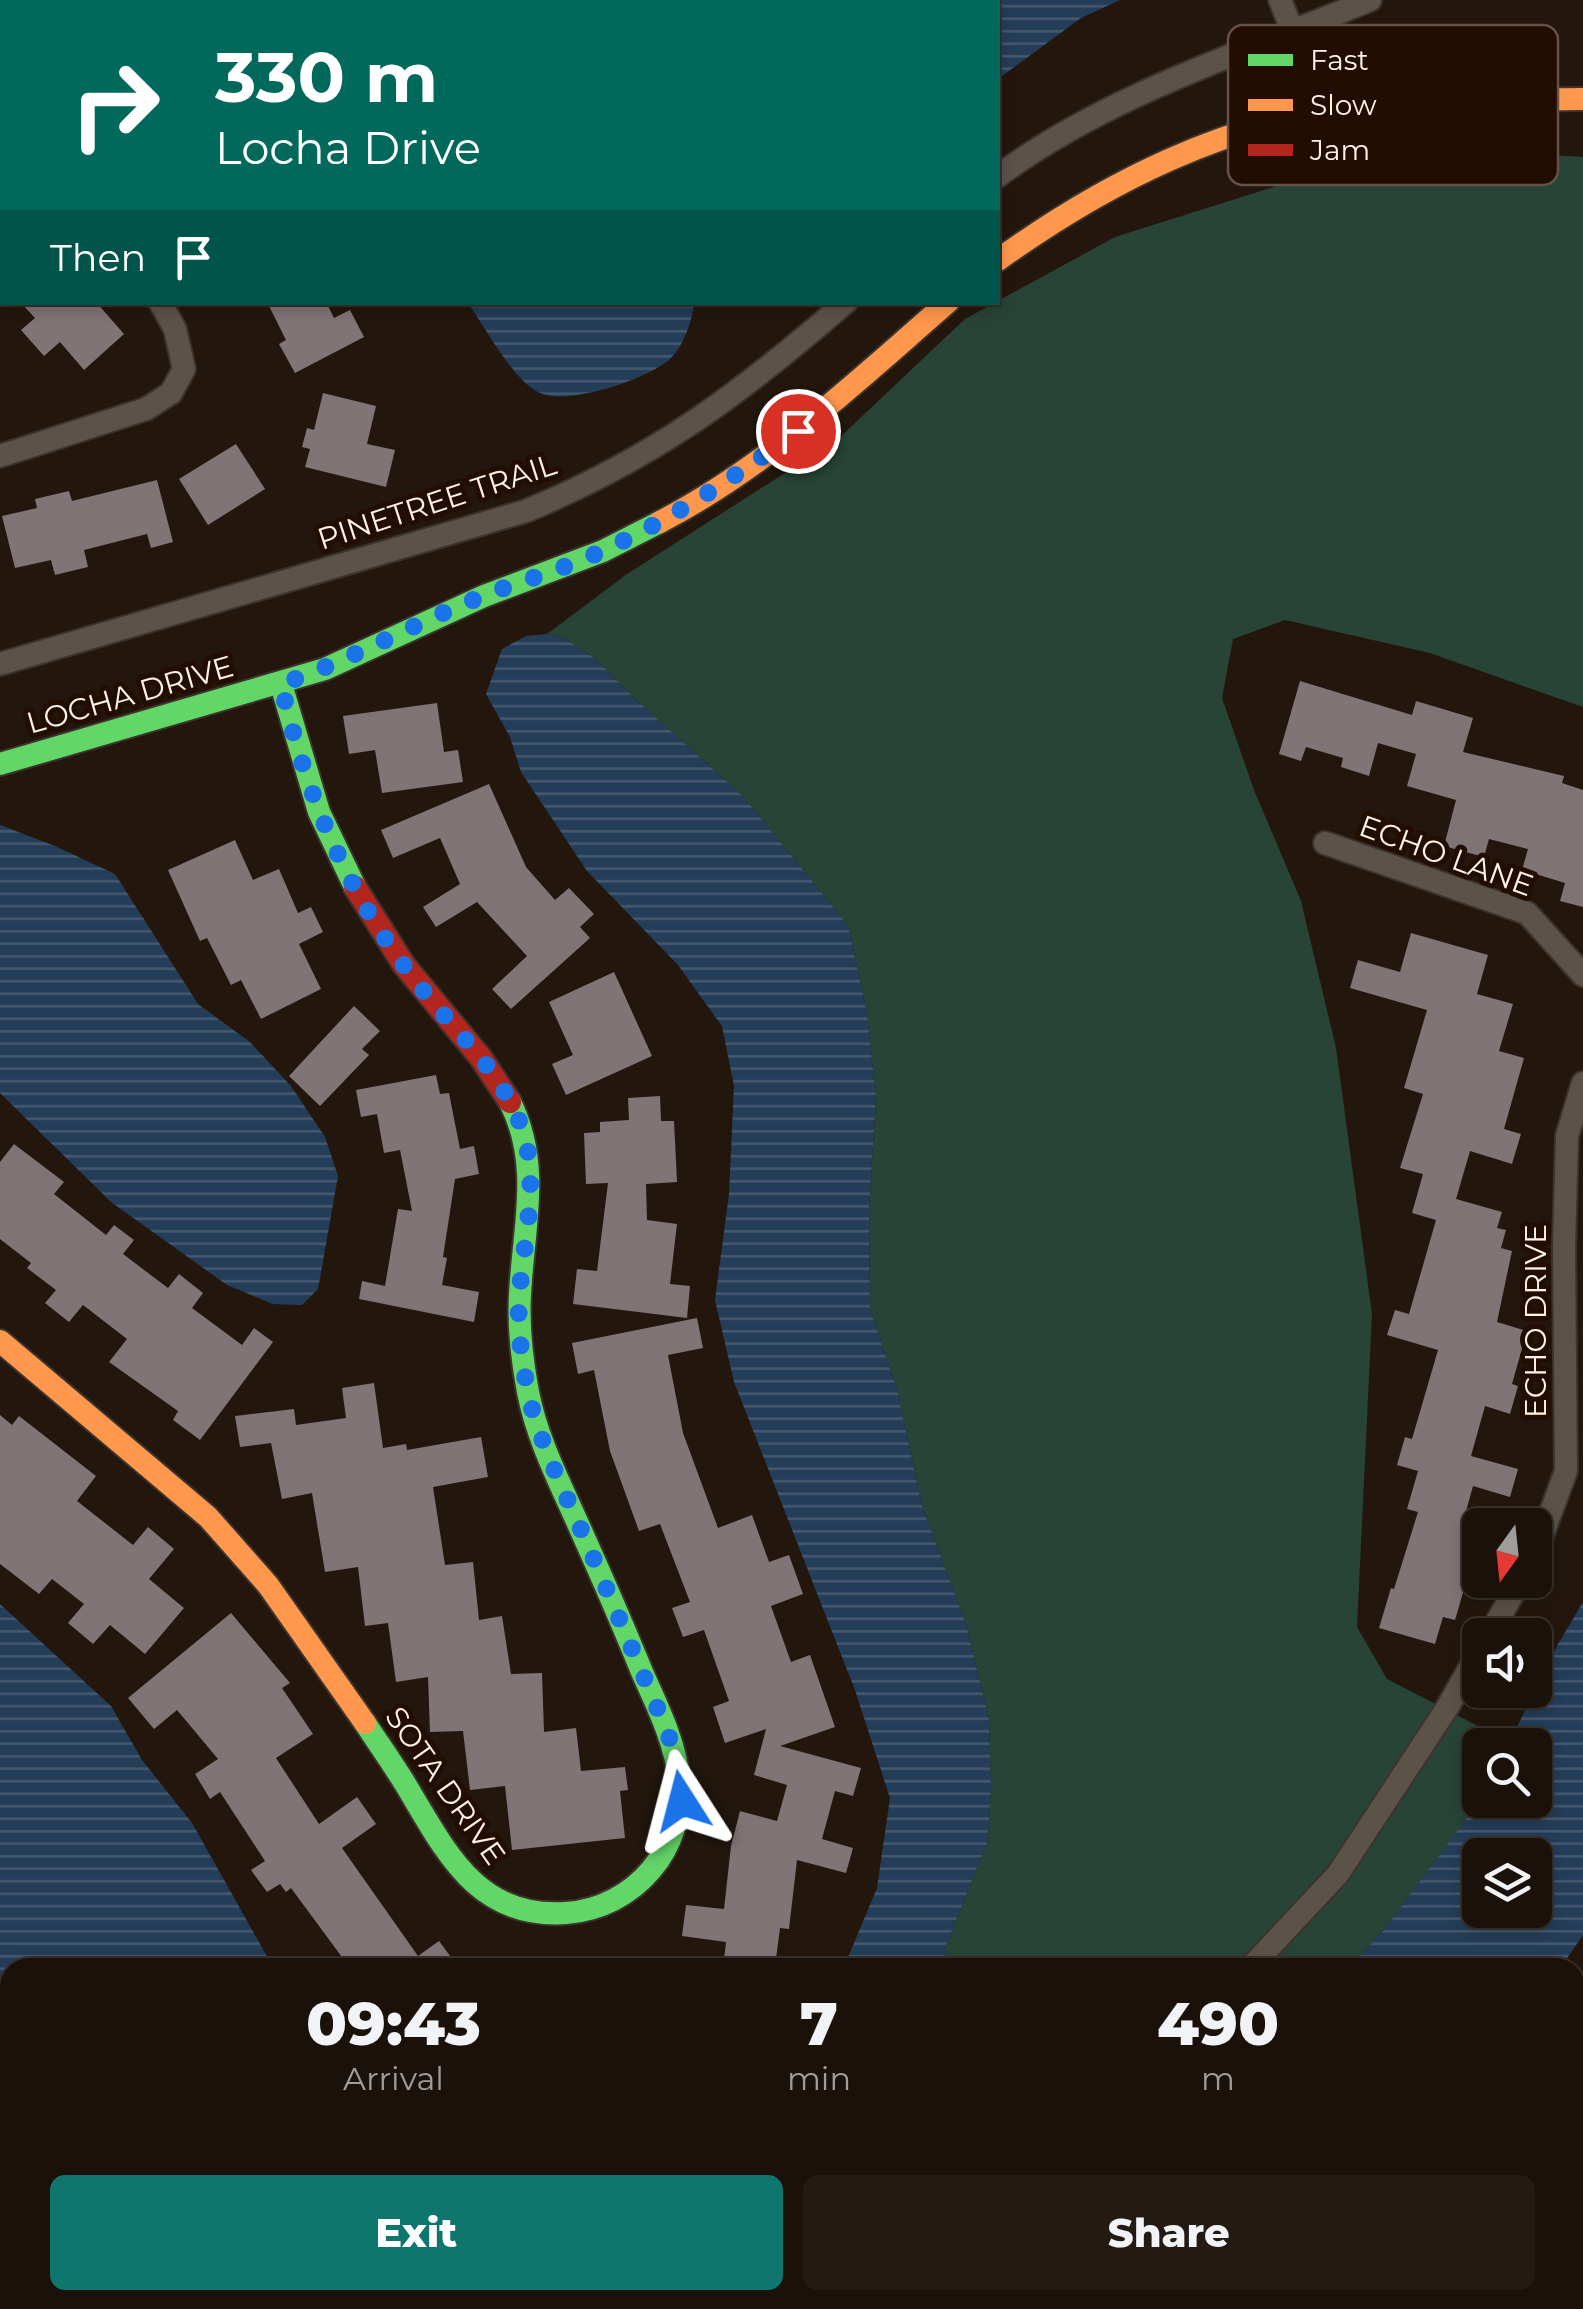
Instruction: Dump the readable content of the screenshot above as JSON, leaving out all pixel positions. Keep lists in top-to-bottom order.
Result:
{
  "streets": {
    "street": [
      "PINETREE TRAIL",
      "LOCHA DRIVE",
      "ECHO LANE",
      "ECHO DRIVE",
      "SOTA DRIVE"
    ]
  },
  "crossings": [
    ["LOCHA DRIVE", "SOTA DRIVE"]
  ],
  "legend": ["Fast", "Slow", "Jam"],
  "north": "bottom",
  "page": {
    "turn": ["330 m", "Locha Drive"],
    "then": "Then",
    "eta": [
      "09:43",
      "Arrival",
      "7",
      "min",
      "490",
      "m"
    ],
    "buttons": ["Exit", "Share"]
  }
}
